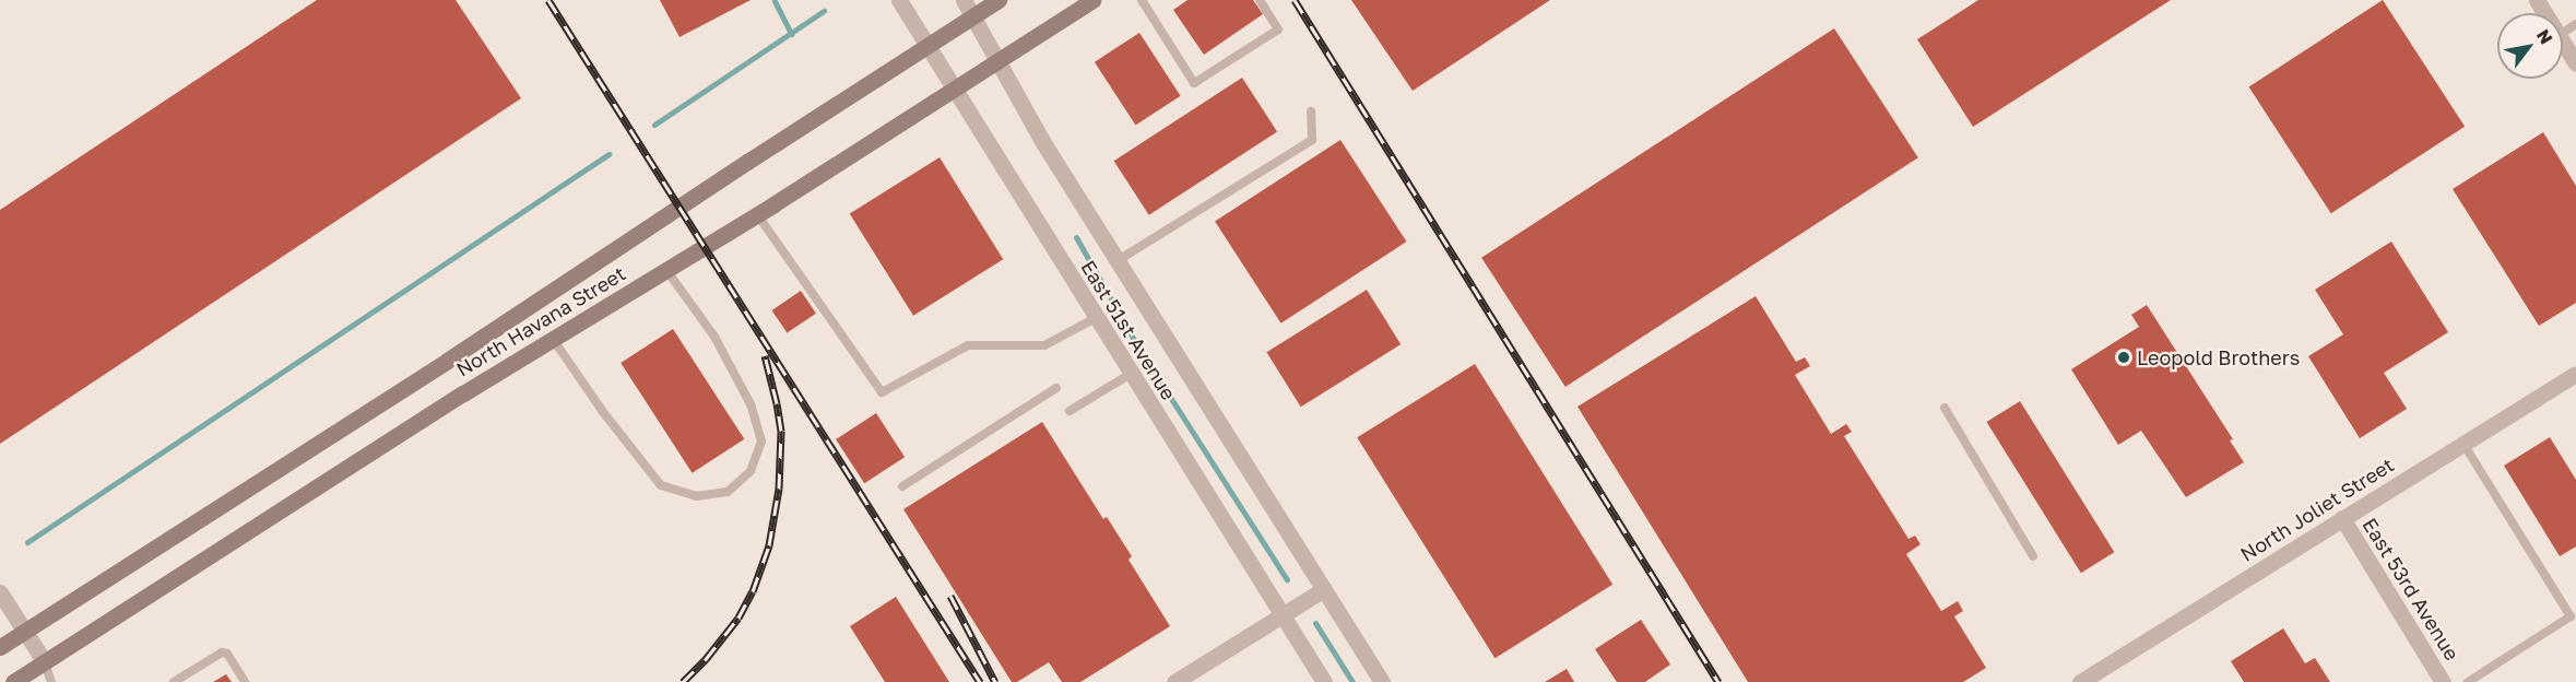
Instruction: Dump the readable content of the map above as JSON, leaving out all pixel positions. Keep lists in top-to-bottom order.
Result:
{
  "streets": {
    "main road": ["North Havana Street"],
    "street": ["East 51st Avenue", "North Joliet Street", "East 53rd Avenue"]
  },
  "crossings": [
    ["North Havana Street", "East 51st Avenue"],
    ["North Joliet Street", "East 53rd Avenue"]
  ],
  "places": ["Leopold Brothers"],
  "north": "top right"
}
